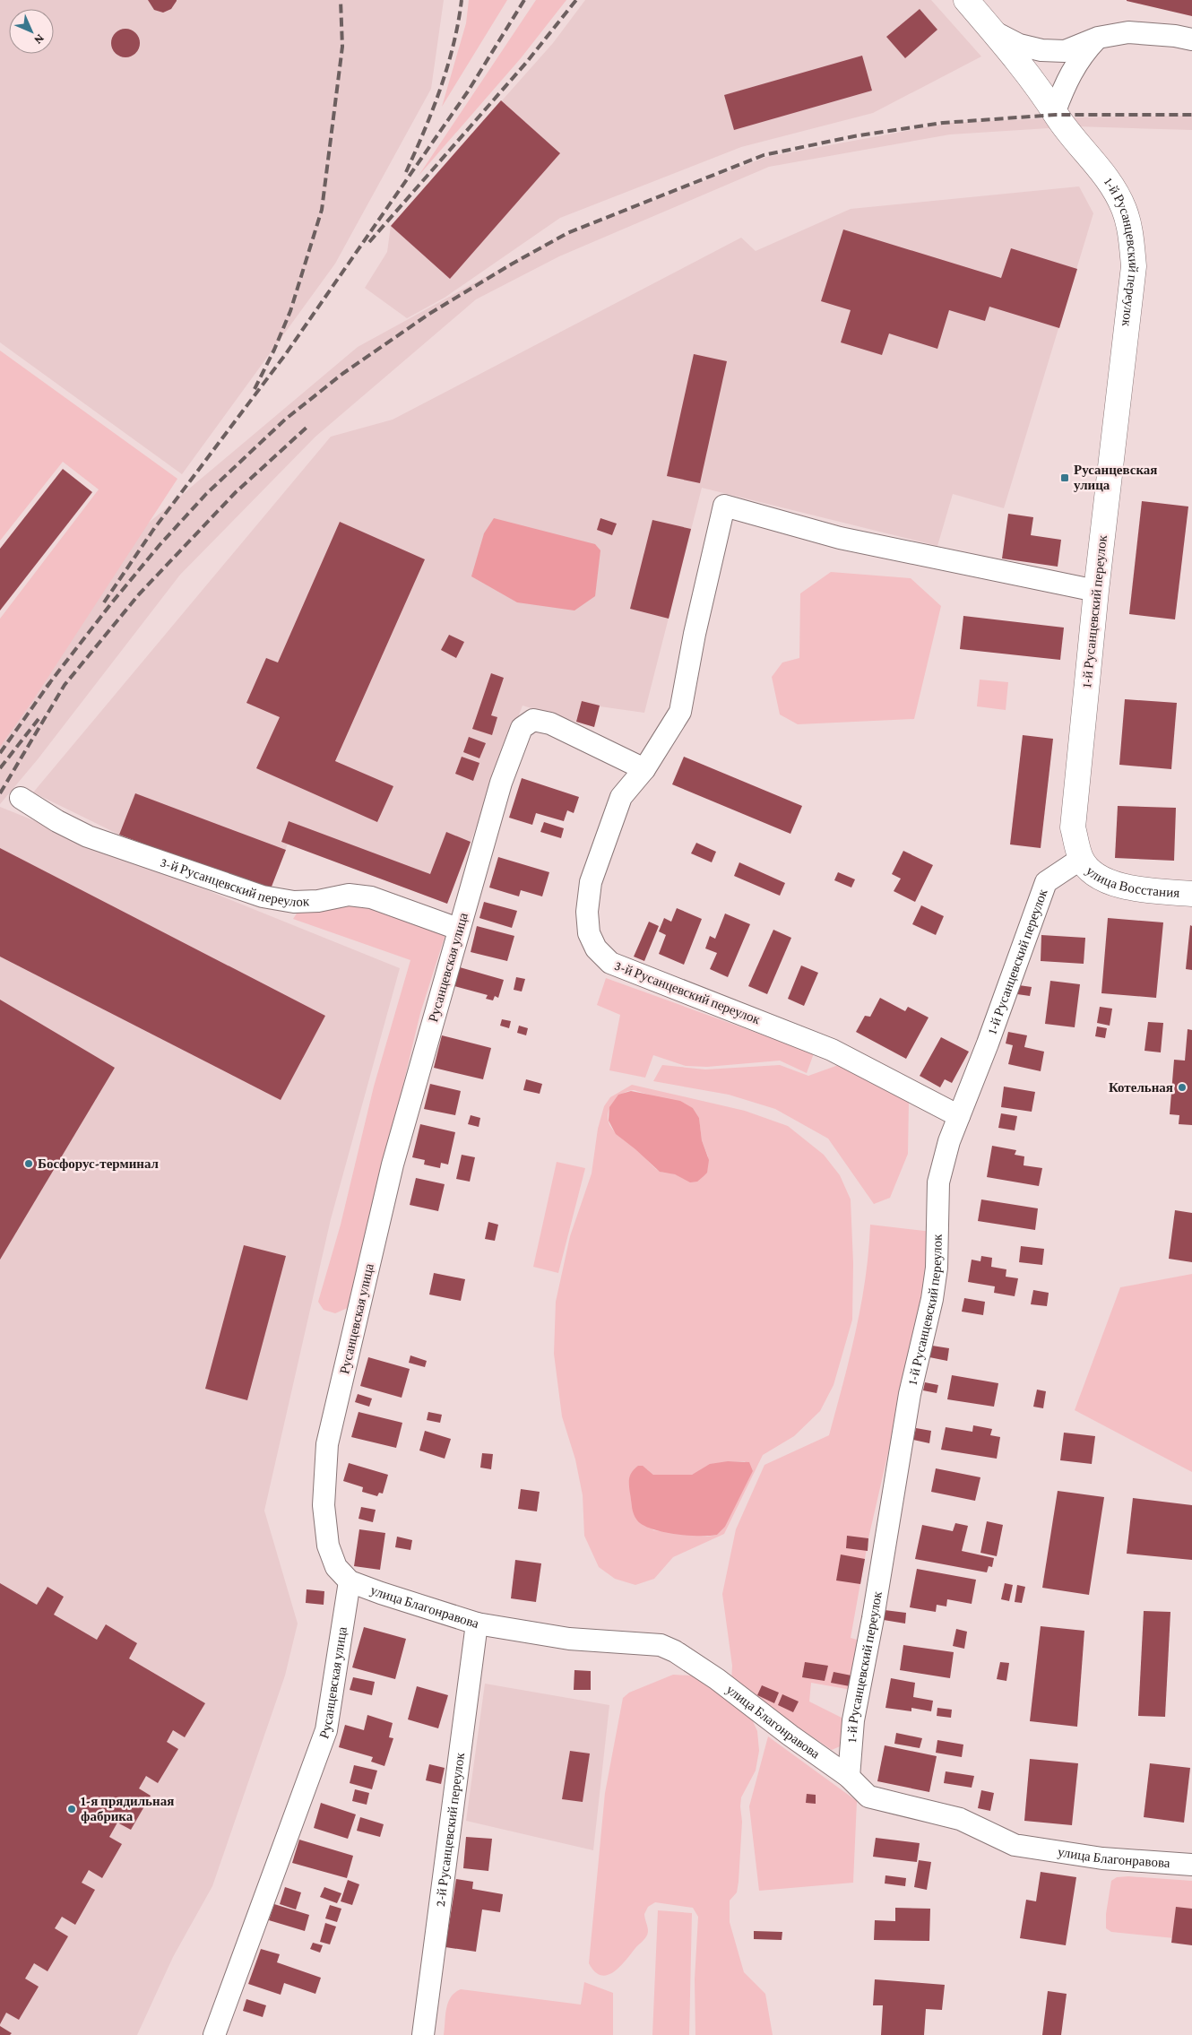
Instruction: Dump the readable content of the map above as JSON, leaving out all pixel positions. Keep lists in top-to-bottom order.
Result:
{
  "streets": {
    "street": [
      "1-й Русанцевский переулок",
      "улица Восстания",
      "3-й Русанцевский переулок",
      "Русанцевская улица",
      "улица Благонравова",
      "2-й Русанцевский переулок"
    ]
  },
  "crossings": [
    ["1-й Русанцевский переулок", "улица Восстания"],
    ["1-й Русанцевский переулок", "3-й Русанцевский переулок"],
    ["1-й Русанцевский переулок", "улица Благонравова"],
    ["3-й Русанцевский переулок", "Русанцевская улица"],
    ["Русанцевская улица", "улица Благонравова"],
    ["улица Благонравова", "2-й Русанцевский переулок"]
  ],
  "places": {
    "transit": ["Русанцевская улица"],
    "other": ["Котельная", "Босфорус-терминал", "1-я прядильная фабрика"]
  },
  "north": "bottom right"
}
